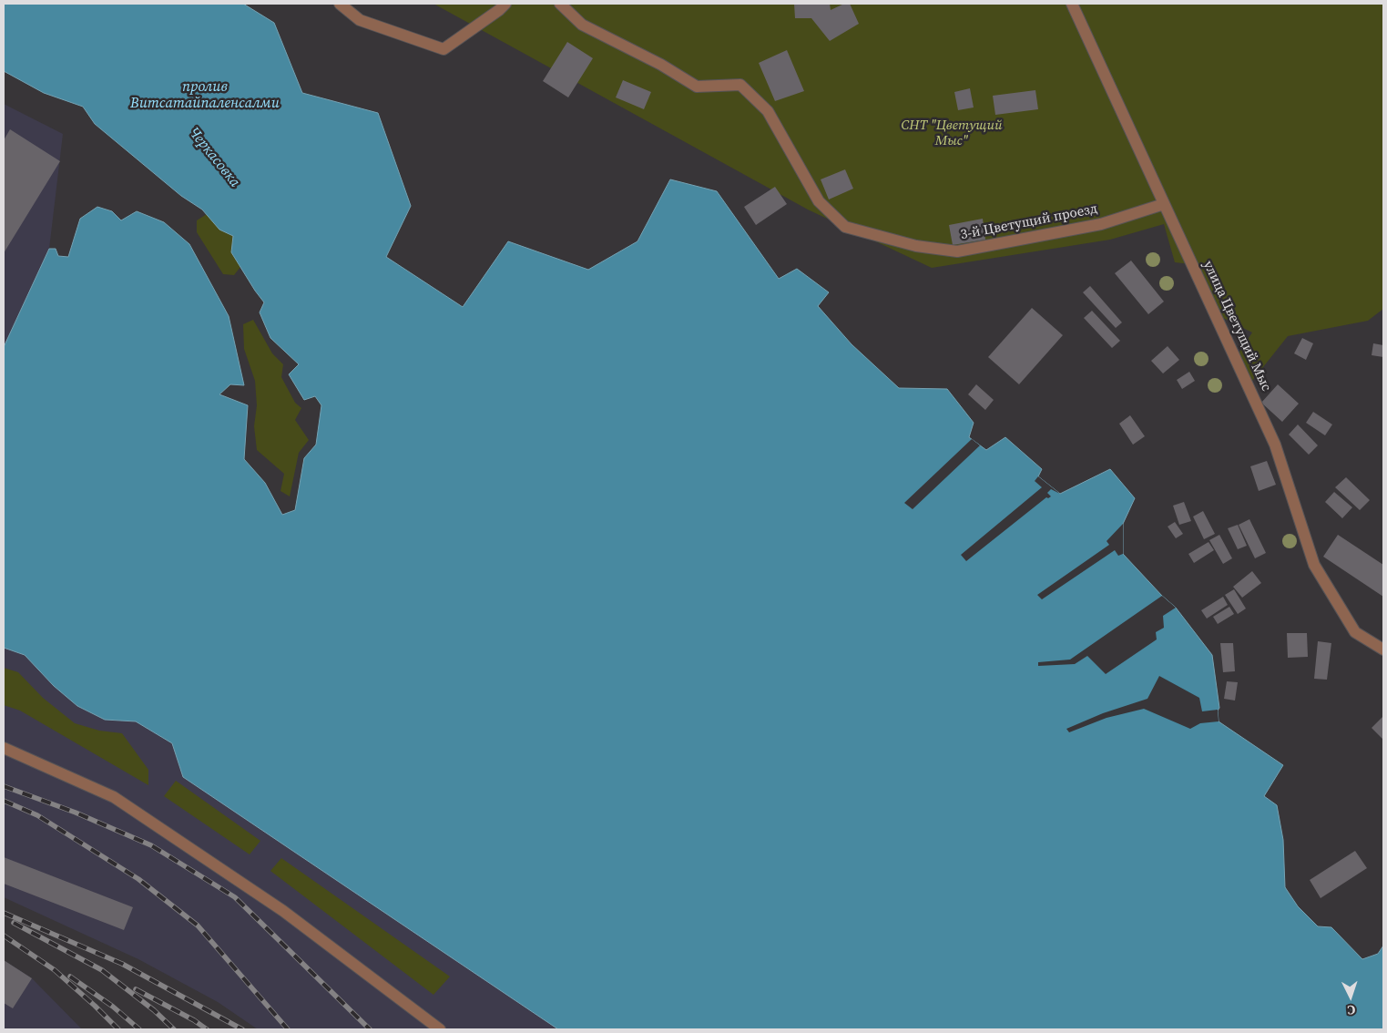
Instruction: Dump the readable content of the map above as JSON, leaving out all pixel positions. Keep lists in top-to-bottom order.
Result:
{
  "streets": {
    "street": ["3-й Цветущий проезд", "улица Цветущий Мыс"]
  },
  "crossings": [
    ["3-й Цветущий проезд", "улица Цветущий Мыс"]
  ],
  "water": ["пролив Витсатайпаленсалми", "Черкасовка"],
  "parks": ["СНТ \"Цветущий Мыс\""],
  "north": "bottom"
}
